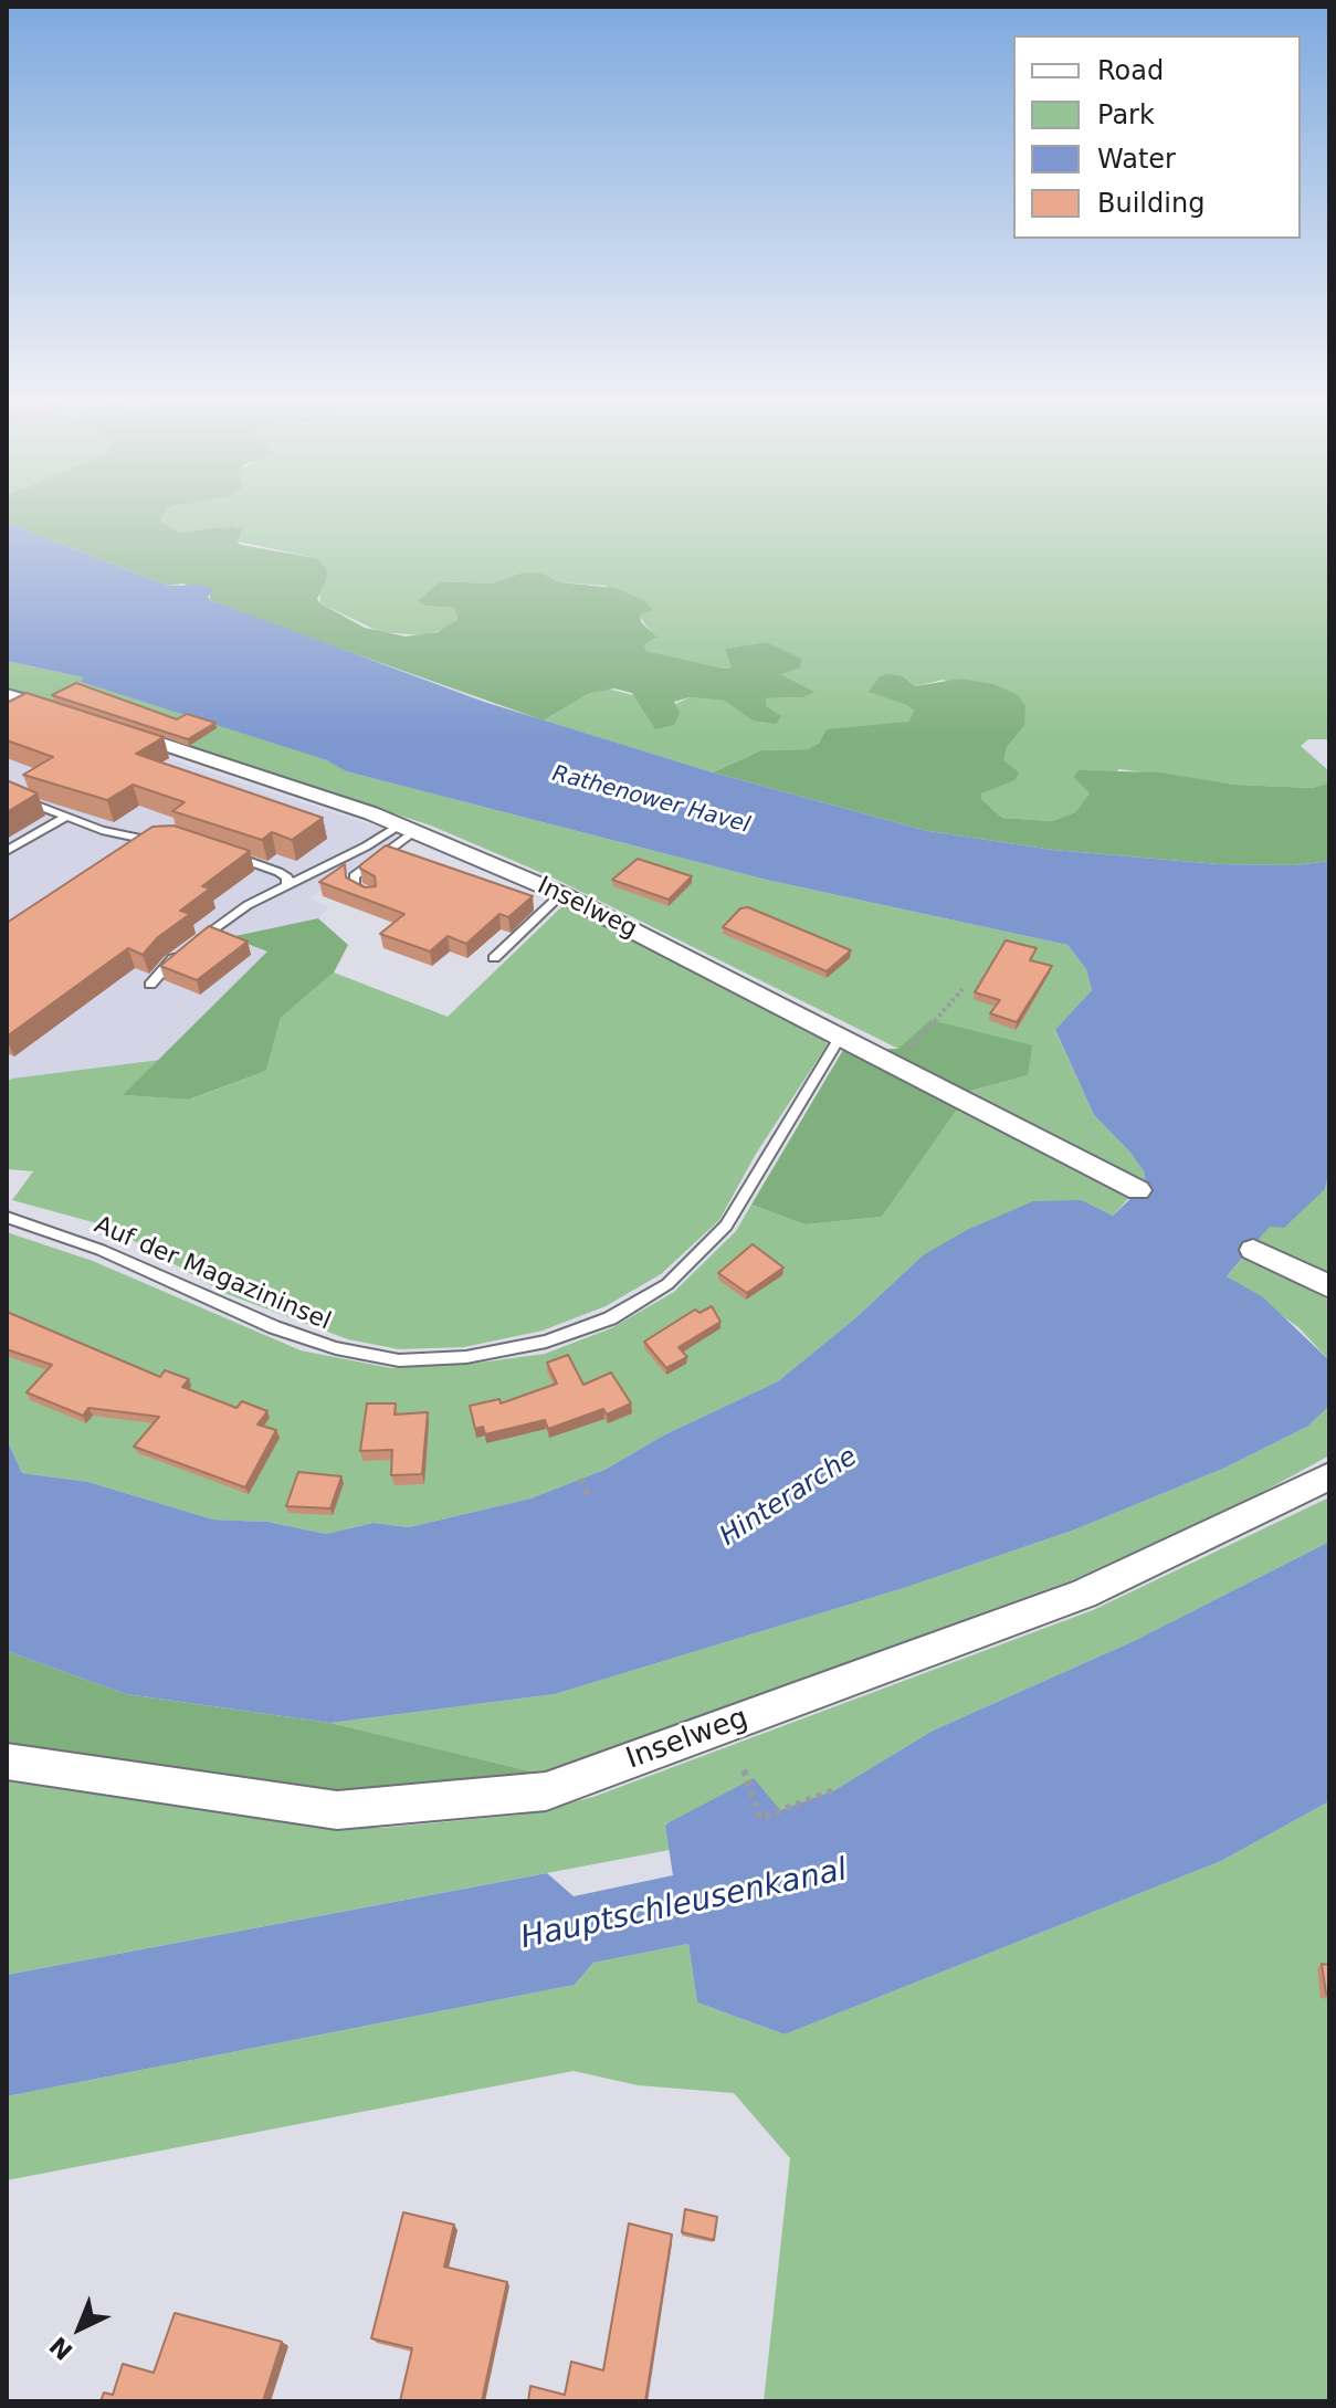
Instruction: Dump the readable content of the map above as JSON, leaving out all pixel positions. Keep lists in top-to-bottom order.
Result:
{
  "streets": {
    "street": ["Inselweg"],
    "lane": ["Auf der Magazininsel"]
  },
  "crossings": [
    ["Inselweg", "Auf der Magazininsel"]
  ],
  "water": ["Rathenower Havel", "Hinterarche", "Hauptschleusenkanal"],
  "legend": [
    "Road",
    "Park",
    "Water",
    "Building"
  ],
  "north": "bottom left"
}
